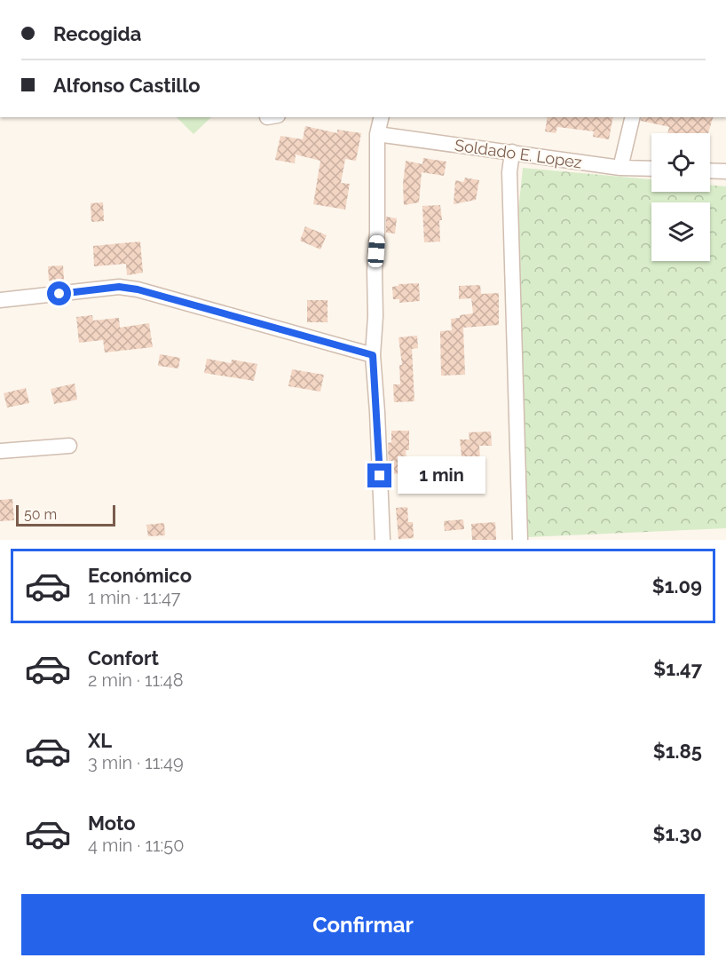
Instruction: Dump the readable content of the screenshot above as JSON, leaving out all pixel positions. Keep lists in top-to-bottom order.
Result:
{
  "streets": {
    "street": ["Soldado E. Lopez"]
  },
  "scale_bar": "50 m",
  "page": {
    "banner": ["Recogida", "Alfonso Castillo"],
    "bubble": "1 min",
    "scale": "50 m",
    "list": [
      {
        "name": "Económico",
        "note": "1 min · 11:47",
        "value": "$1.09"
      },
      {
        "name": "Confort",
        "note": "2 min · 11:48",
        "value": "$1.47"
      },
      {
        "name": "XL",
        "note": "3 min · 11:49",
        "value": "$1.85"
      },
      {
        "name": "Moto",
        "note": "4 min · 11:50",
        "value": "$1.30"
      }
    ],
    "buttons": "Confirmar"
  }
}
